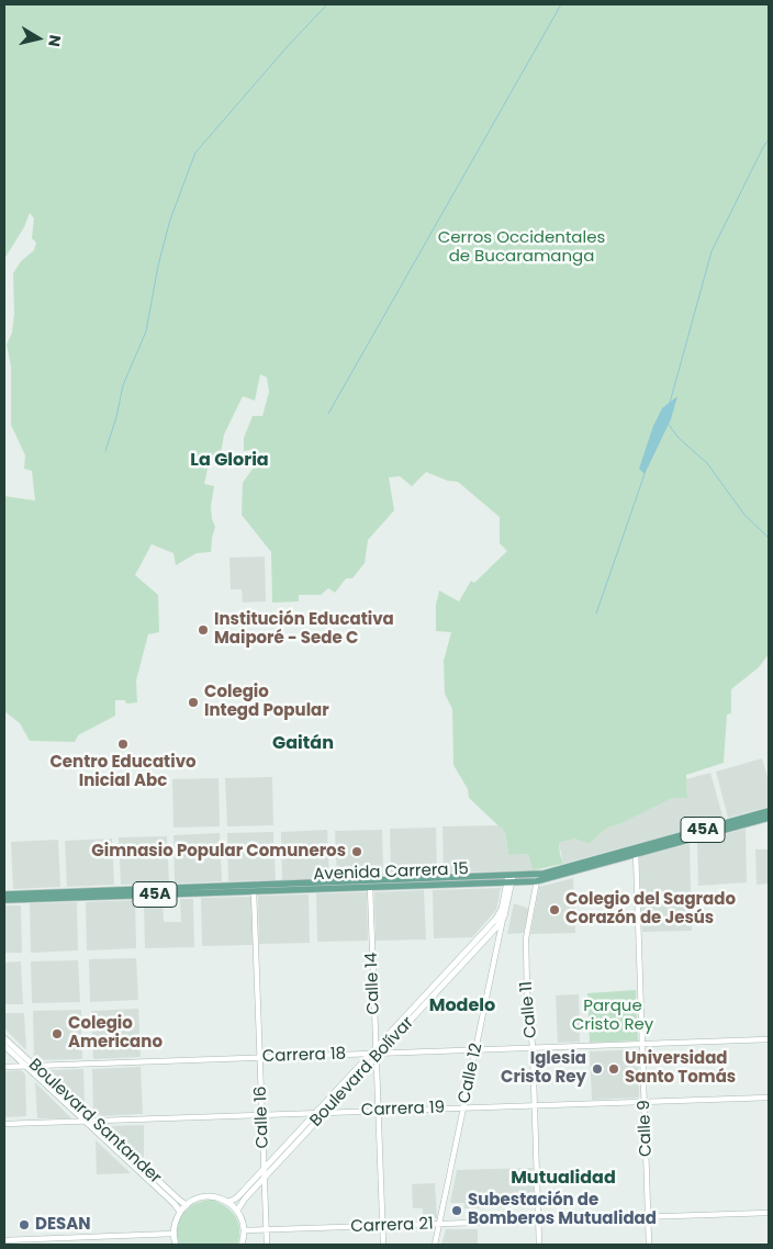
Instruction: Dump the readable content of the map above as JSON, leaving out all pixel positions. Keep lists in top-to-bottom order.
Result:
{
  "streets": {
    "main road": [
      "45A",
      "Avenida Carrera 15",
      "Boulevard Bolívar",
      "Boulevard Santander"
    ],
    "street": [
      "Calle 14",
      "Calle 11",
      "Carrera 18",
      "Calle 12",
      "Carrera 19",
      "Calle 16",
      "Calle 9",
      "Carrera 21"
    ]
  },
  "crossings": [
    ["Avenida Carrera 15", "Calle 14"],
    ["Avenida Carrera 15", "Calle 11"],
    ["Avenida Carrera 15", "Boulevard Bolívar"],
    ["Avenida Carrera 15", "Calle 16"],
    ["Avenida Carrera 15", "Calle 9"],
    ["Calle 14", "Carrera 18"],
    ["Calle 14", "Boulevard Bolívar"],
    ["Calle 14", "Carrera 19"],
    ["Calle 14", "Carrera 21"],
    ["Calle 11", "Carrera 18"],
    ["Calle 11", "Carrera 19"],
    ["Calle 11", "Carrera 21"],
    ["Carrera 18", "Boulevard Bolívar"],
    ["Carrera 18", "Calle 12"],
    ["Carrera 18", "Calle 16"],
    ["Carrera 18", "Boulevard Santander"],
    ["Carrera 18", "Calle 9"],
    ["Boulevard Bolívar", "Calle 12"],
    ["Boulevard Bolívar", "Carrera 19"],
    ["Boulevard Bolívar", "Calle 16"],
    ["Calle 12", "Carrera 19"],
    ["Calle 12", "Carrera 21"],
    ["Carrera 19", "Calle 16"],
    ["Carrera 19", "Boulevard Santander"],
    ["Carrera 19", "Calle 9"],
    ["Calle 16", "Carrera 21"],
    ["Calle 9", "Carrera 21"]
  ],
  "districts": [
    "La Gloria",
    "Gaitán",
    "Modelo",
    "Mutualidad"
  ],
  "parks": ["Cerros Occidentales de Bucaramanga", "Parque Cristo Rey"],
  "places": [
    "Institución Educativa Maiporé - Sede C",
    "Colegio Integd Popular",
    "Centro Educativo Inicial Abc",
    "Gimnasio Popular Comuneros",
    "Colegio del Sagrado Corazón de Jesús",
    "Colegio Americano",
    "Iglesia Cristo Rey",
    "Universidad Santo Tomás",
    "Subestación de Bomberos Mutualidad",
    "DESAN"
  ],
  "north": "right"
}
